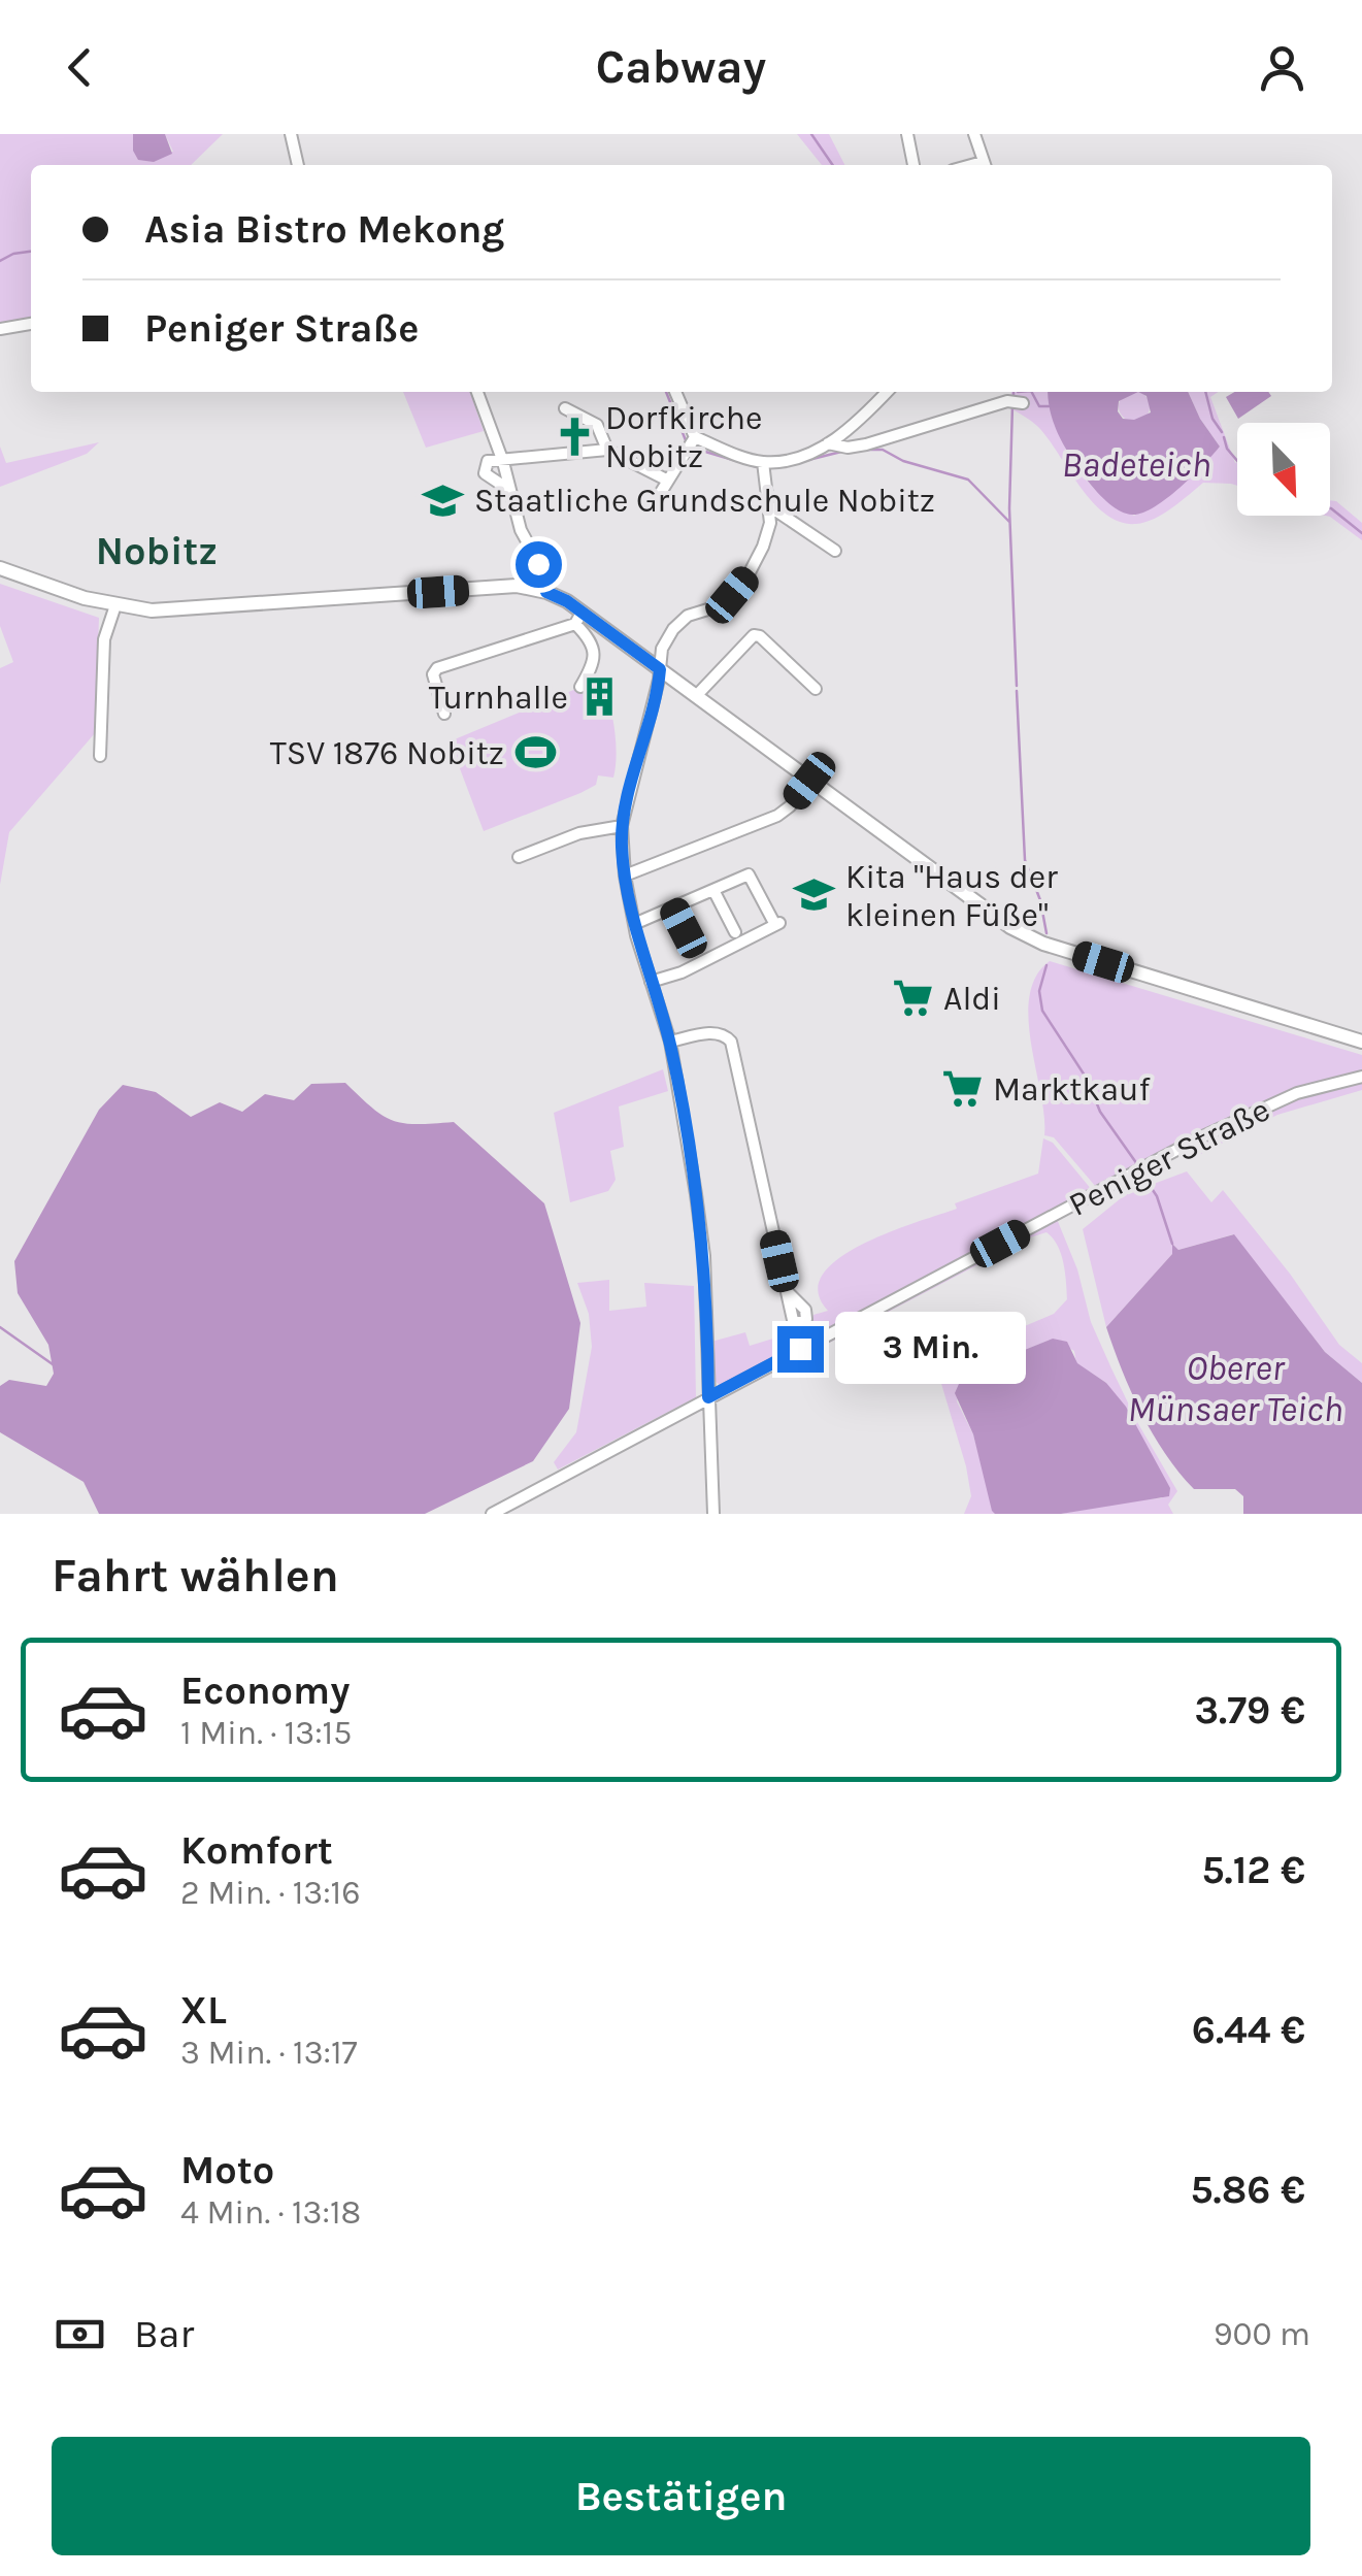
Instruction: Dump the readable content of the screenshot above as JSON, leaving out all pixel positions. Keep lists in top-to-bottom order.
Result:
{
  "streets": {
    "street": ["Peniger Straße"]
  },
  "districts": ["Nobitz"],
  "water": ["Badeteich", "Oberer Münsaer Teich"],
  "places": {
    "church": ["Dorfkirche Nobitz"],
    "school or university": ["Staatliche Grundschule Nobitz", "Kita \"Haus der kleinen Füße\""],
    "building": ["Turnhalle"],
    "sports": ["TSV 1876 Nobitz"],
    "supermarket": ["Aldi", "Marktkauf"]
  },
  "north": "bottom right",
  "page": {
    "header": "Cabway",
    "banner": ["Asia Bistro Mekong", "Peniger Straße"],
    "bubble": "3 Min.",
    "heading": "Fahrt wählen",
    "list": [
      {
        "name": "Economy",
        "note": "1 Min. · 13:15",
        "value": "3.79 €"
      },
      {
        "name": "Komfort",
        "note": "2 Min. · 13:16",
        "value": "5.12 €"
      },
      {
        "name": "XL",
        "note": "3 Min. · 13:17",
        "value": "6.44 €"
      },
      {
        "name": "Moto",
        "note": "4 Min. · 13:18",
        "value": "5.86 €"
      }
    ],
    "pay": ["Bar", "900 m"],
    "buttons": "Bestätigen"
  }
}
